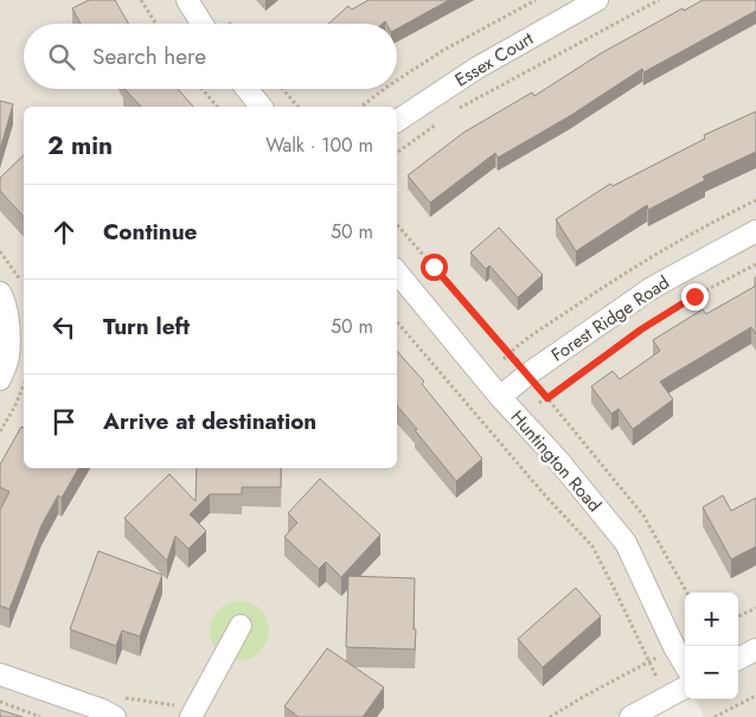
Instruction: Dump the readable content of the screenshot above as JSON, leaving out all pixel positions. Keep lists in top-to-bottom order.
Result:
{
  "streets": {
    "street": ["Essex Court", "Forest Ridge Road", "Huntington Road"]
  },
  "crossings": [
    ["Forest Ridge Road", "Huntington Road"]
  ],
  "page": {
    "search": "Search here",
    "heading": ["2 min", "Walk · 100 m"],
    "list": [
      ["Continue", "50 m"],
      ["Turn left", "50 m"],
      "Arrive at destination"
    ],
    "map_buttons": ["+", "−"]
  }
}
